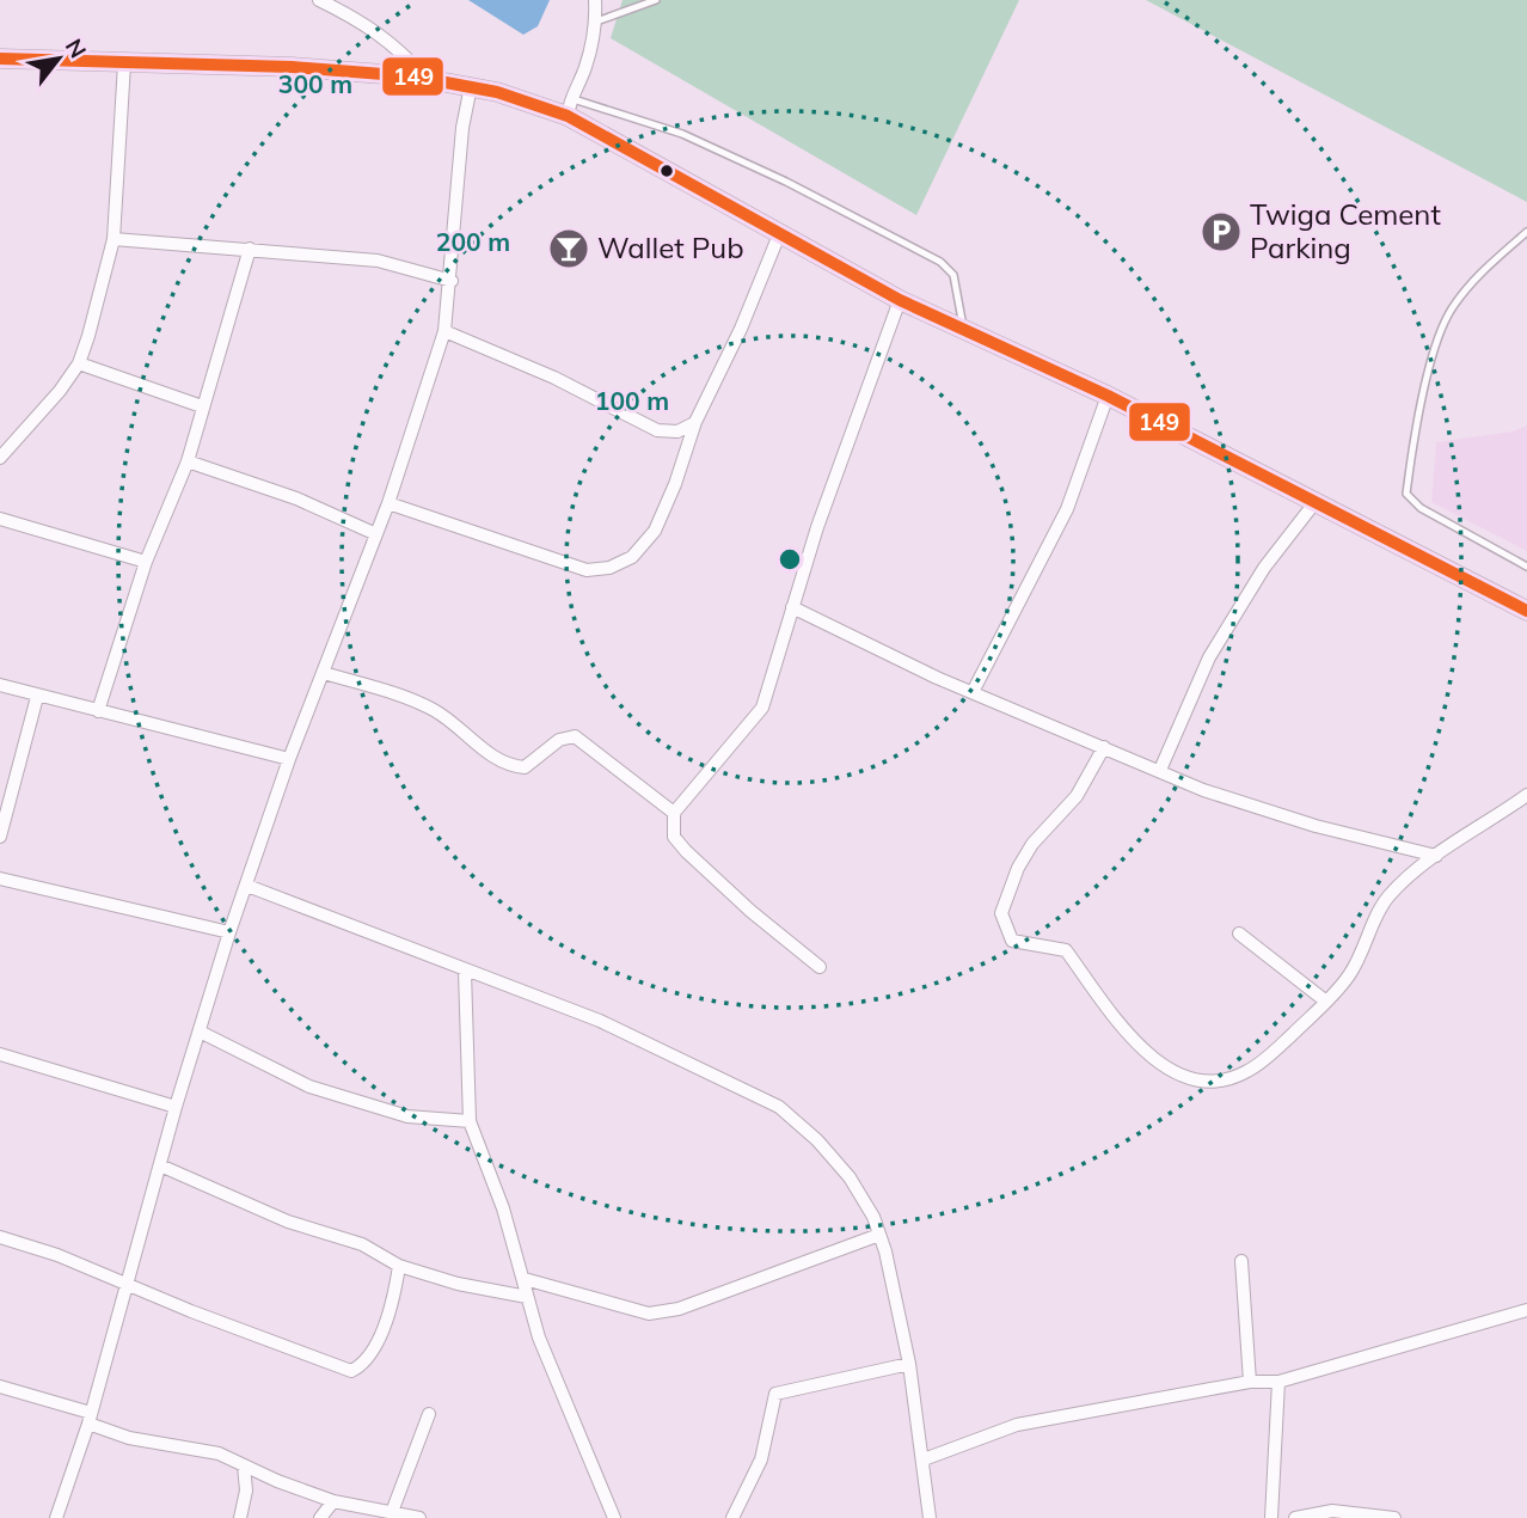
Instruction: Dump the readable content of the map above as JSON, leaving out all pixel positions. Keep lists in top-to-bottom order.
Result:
{
  "places": {
    "parking": ["Twiga Cement Parking"],
    "bar": ["Wallet Pub"]
  },
  "lines": ["transit line 149"],
  "north": "top right",
  "rings": ["300 m", "200 m", "100 m"]
}
